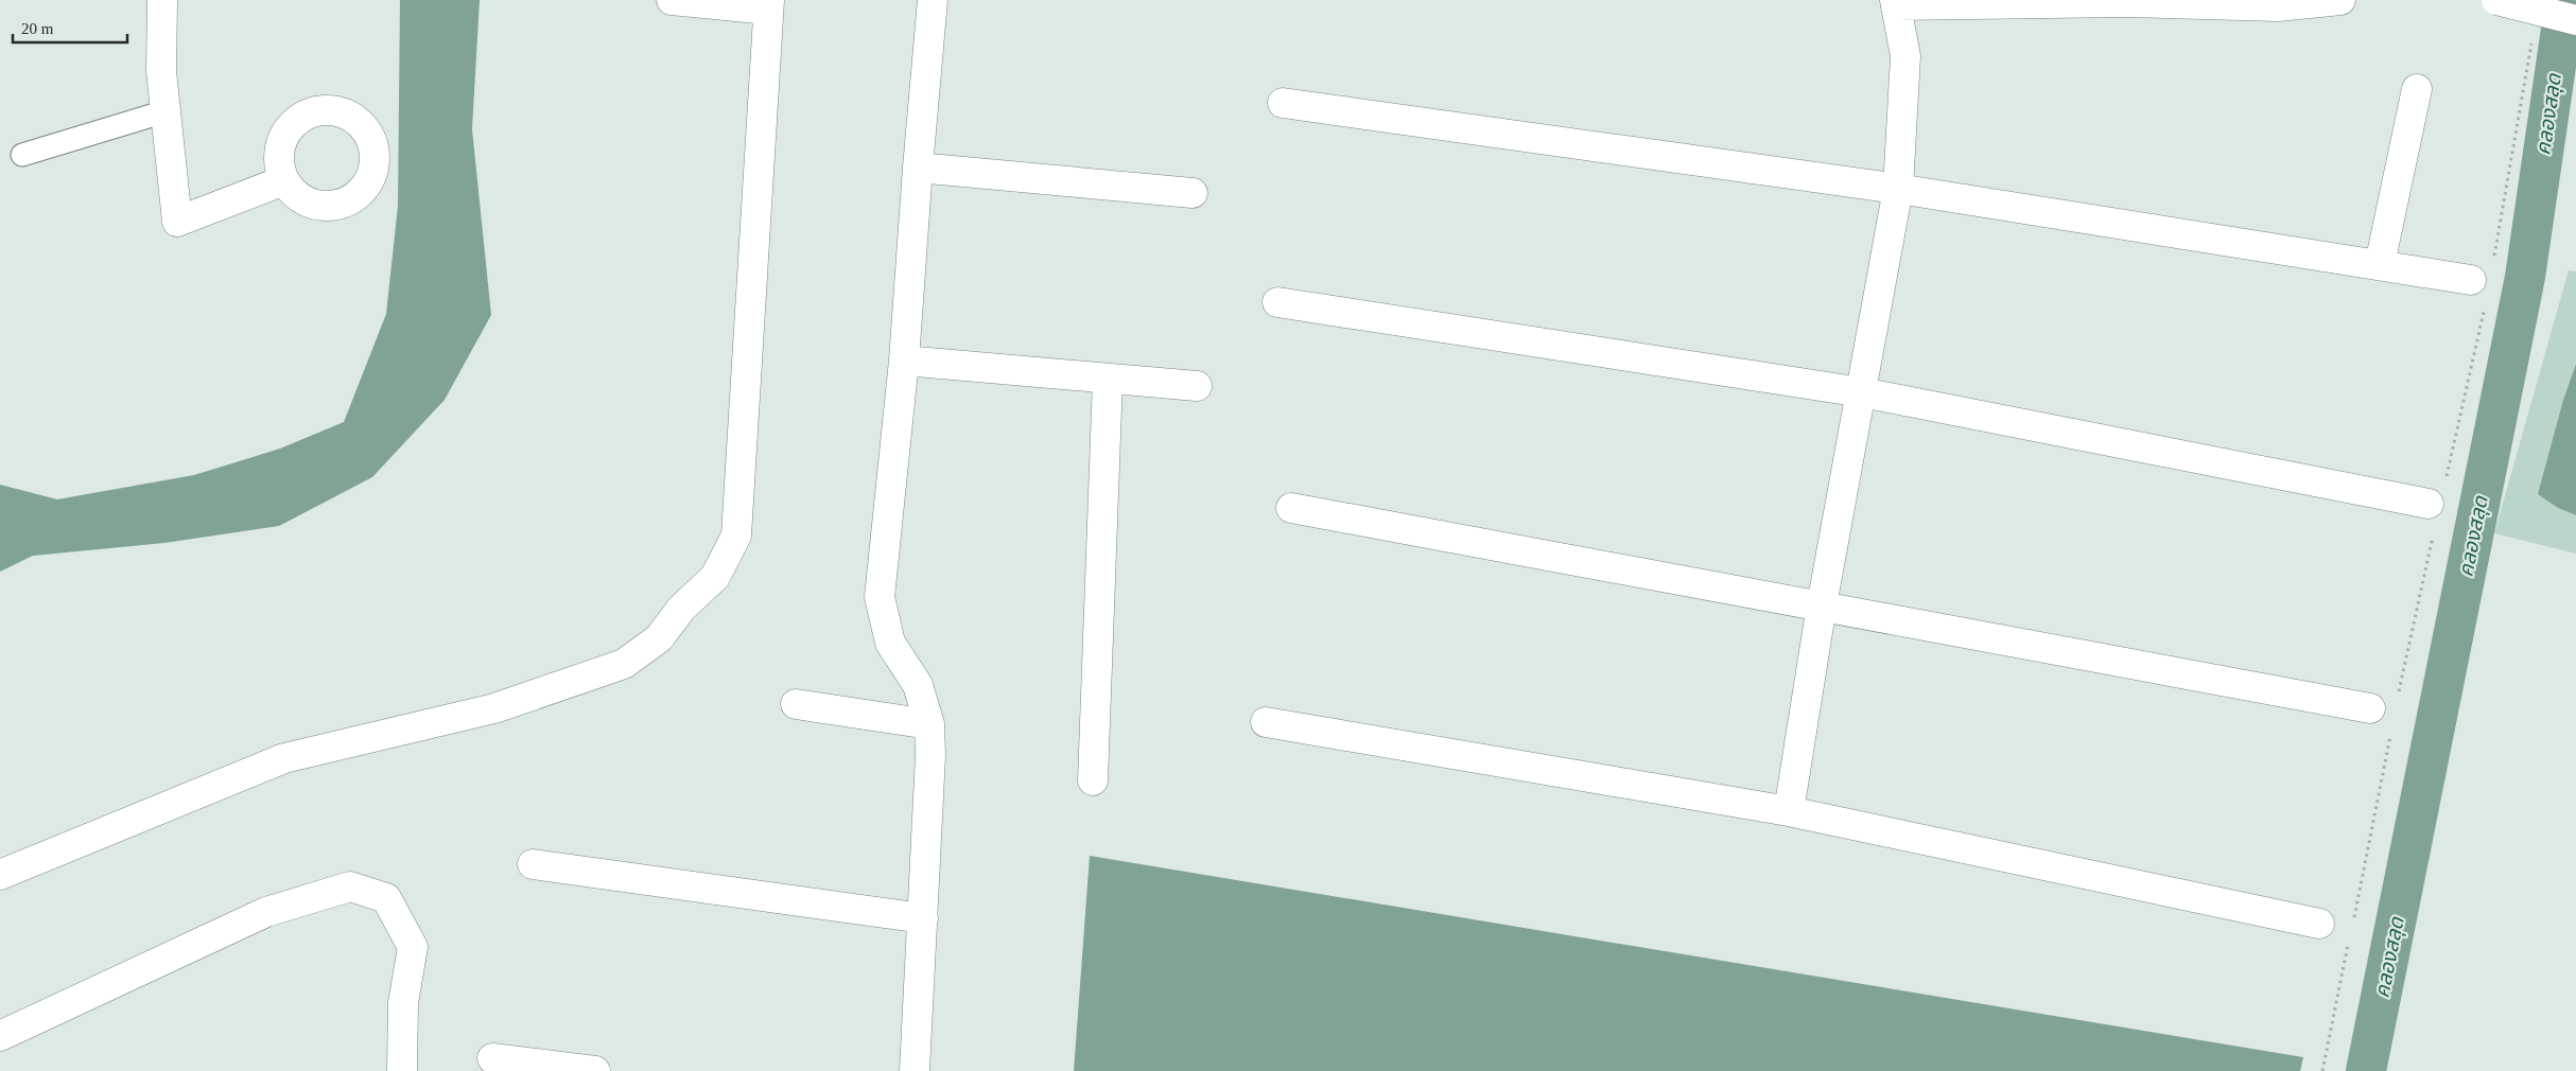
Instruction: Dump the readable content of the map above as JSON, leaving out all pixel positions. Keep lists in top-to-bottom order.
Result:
{
  "water": ["คลองสลุด"],
  "scale_bar": "20 m"
}
